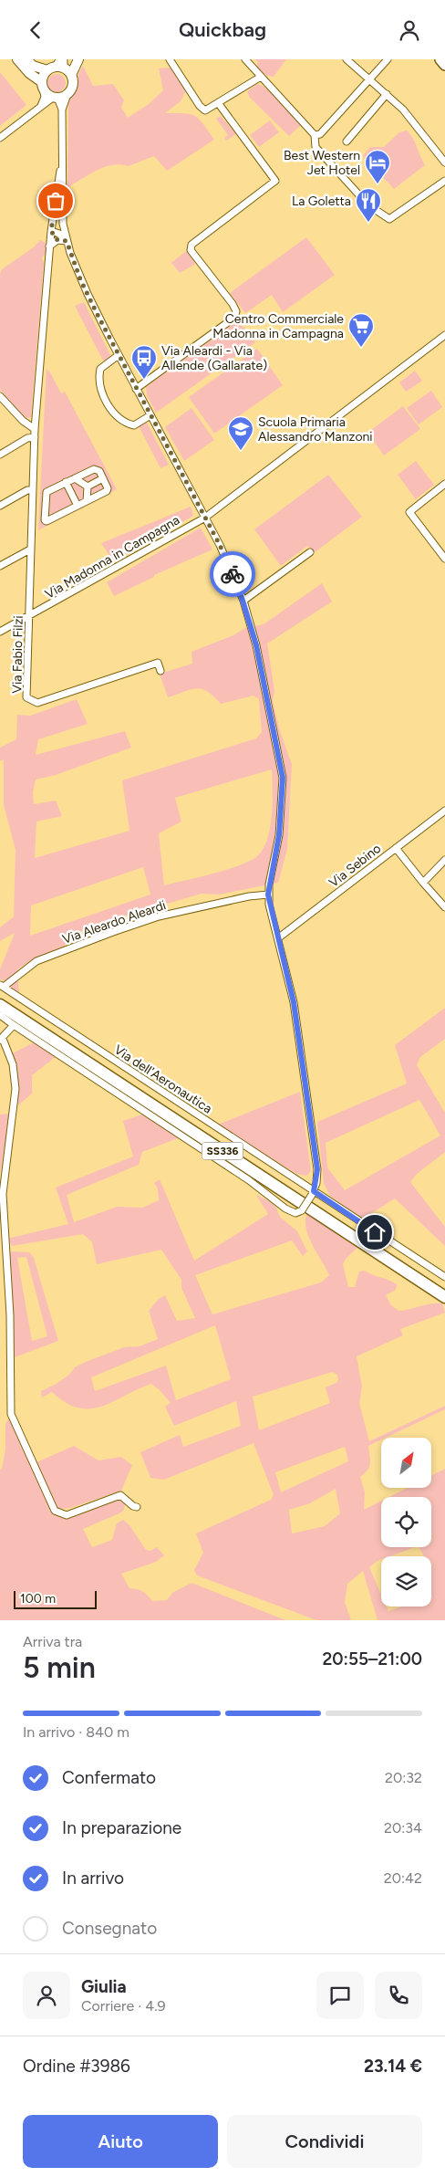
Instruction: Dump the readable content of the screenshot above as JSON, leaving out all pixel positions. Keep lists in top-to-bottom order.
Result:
{
  "streets": {
    "highway": ["SS336"],
    "street": [
      "Via Madonna in Campagna",
      "Via Fabio Filzi",
      "Via Sebino",
      "Via Aleardo Aleardi",
      "Via dell'Aeronautica"
    ]
  },
  "crossings": [
    ["Via Madonna in Campagna", "Via Fabio Filzi"],
    ["Via Aleardo Aleardi", "Via dell'Aeronautica"],
    ["Via Aleardo Aleardi", "SS336"],
    ["Via dell'Aeronautica", "SS336"]
  ],
  "places": {
    "hotel": ["Best Western Jet Hotel"],
    "restaurant": ["La Goletta"],
    "supermarket": ["Centro Commerciale Madonna in Campagna"],
    "bus stop": ["Via Aleardi - Via Allende (Gallarate)"],
    "school or university": ["Scuola Primaria Alessandro Manzoni"]
  },
  "scale_bar": "100 m",
  "north": "top right",
  "page": {
    "header": "Quickbag",
    "scale": "100 m",
    "heading": ["5 min", "Arriva tra", "20:55–21:00"],
    "panel": [
      "Giulia",
      "Corriere · 4.9",
      "Ordine #3986",
      "23.14 €"
    ],
    "bar": "In arrivo · 840 m",
    "list": [
      ["Confermato", "20:32"],
      ["In preparazione", "20:34"],
      ["In arrivo", "20:42"],
      "Consegnato"
    ],
    "buttons": ["Aiuto", "Condividi"]
  }
}
